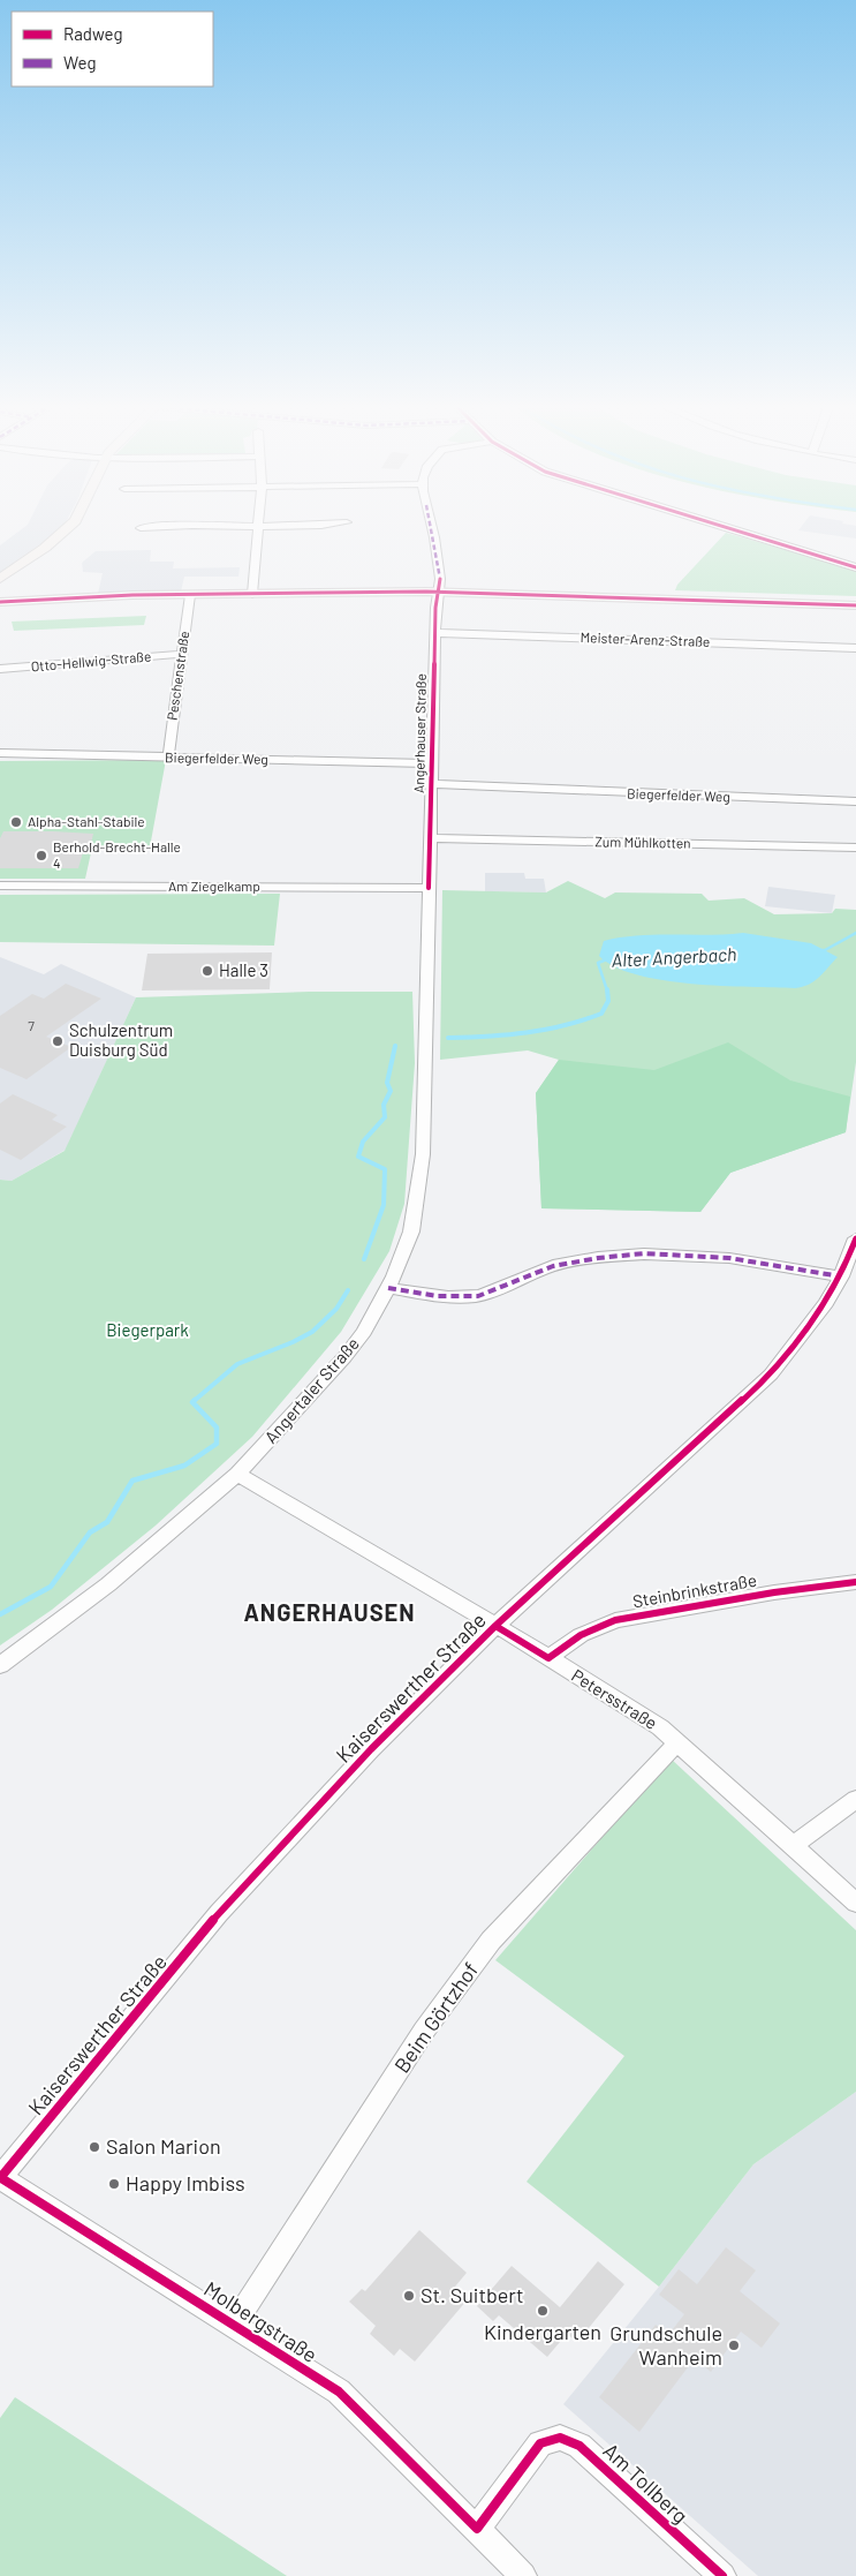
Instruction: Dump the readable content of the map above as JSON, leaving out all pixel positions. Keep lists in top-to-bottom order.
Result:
{
  "streets": {
    "street": [
      "Meister-Arenz-Straße",
      "Otto-Hellwig-Straße",
      "Peschenstraße",
      "Angerhauser Straße",
      "Biegerfelder Weg",
      "Zum Mühlkotten",
      "Am Ziegelkamp",
      "Angertaler Straße",
      "Steinbrinkstraße",
      "Kaiserswerther Straße",
      "Petersstraße",
      "Beim Görtzhof",
      "Molbergstraße",
      "Am Tollberg"
    ]
  },
  "crossings": [
    ["Meister-Arenz-Straße", "Angerhauser Straße"],
    ["Otto-Hellwig-Straße", "Peschenstraße"],
    ["Peschenstraße", "Biegerfelder Weg"],
    ["Angerhauser Straße", "Biegerfelder Weg"],
    ["Angerhauser Straße", "Zum Mühlkotten"],
    ["Angerhauser Straße", "Am Ziegelkamp"],
    ["Angerhauser Straße", "Angertaler Straße"],
    ["Angertaler Straße", "Petersstraße"],
    ["Steinbrinkstraße", "Petersstraße"],
    ["Kaiserswerther Straße", "Petersstraße"],
    ["Kaiserswerther Straße", "Molbergstraße"],
    ["Petersstraße", "Beim Görtzhof"],
    ["Beim Görtzhof", "Molbergstraße"],
    ["Molbergstraße", "Am Tollberg"]
  ],
  "districts": ["ANGERHAUSEN"],
  "water": ["Alter Angerbach"],
  "parks": ["Biegerpark"],
  "places": [
    "Alpha-Stahl-Stabile",
    "Berhold-Brecht-Halle 4",
    "Halle 3",
    "Schulzentrum Duisburg Süd",
    "Salon Marion",
    "Happy Imbiss",
    "St. Suitbert",
    "Kindergarten",
    "Grundschule Wanheim"
  ],
  "house_numbers": ["7"],
  "legend": ["Radweg", "Weg"]
}
